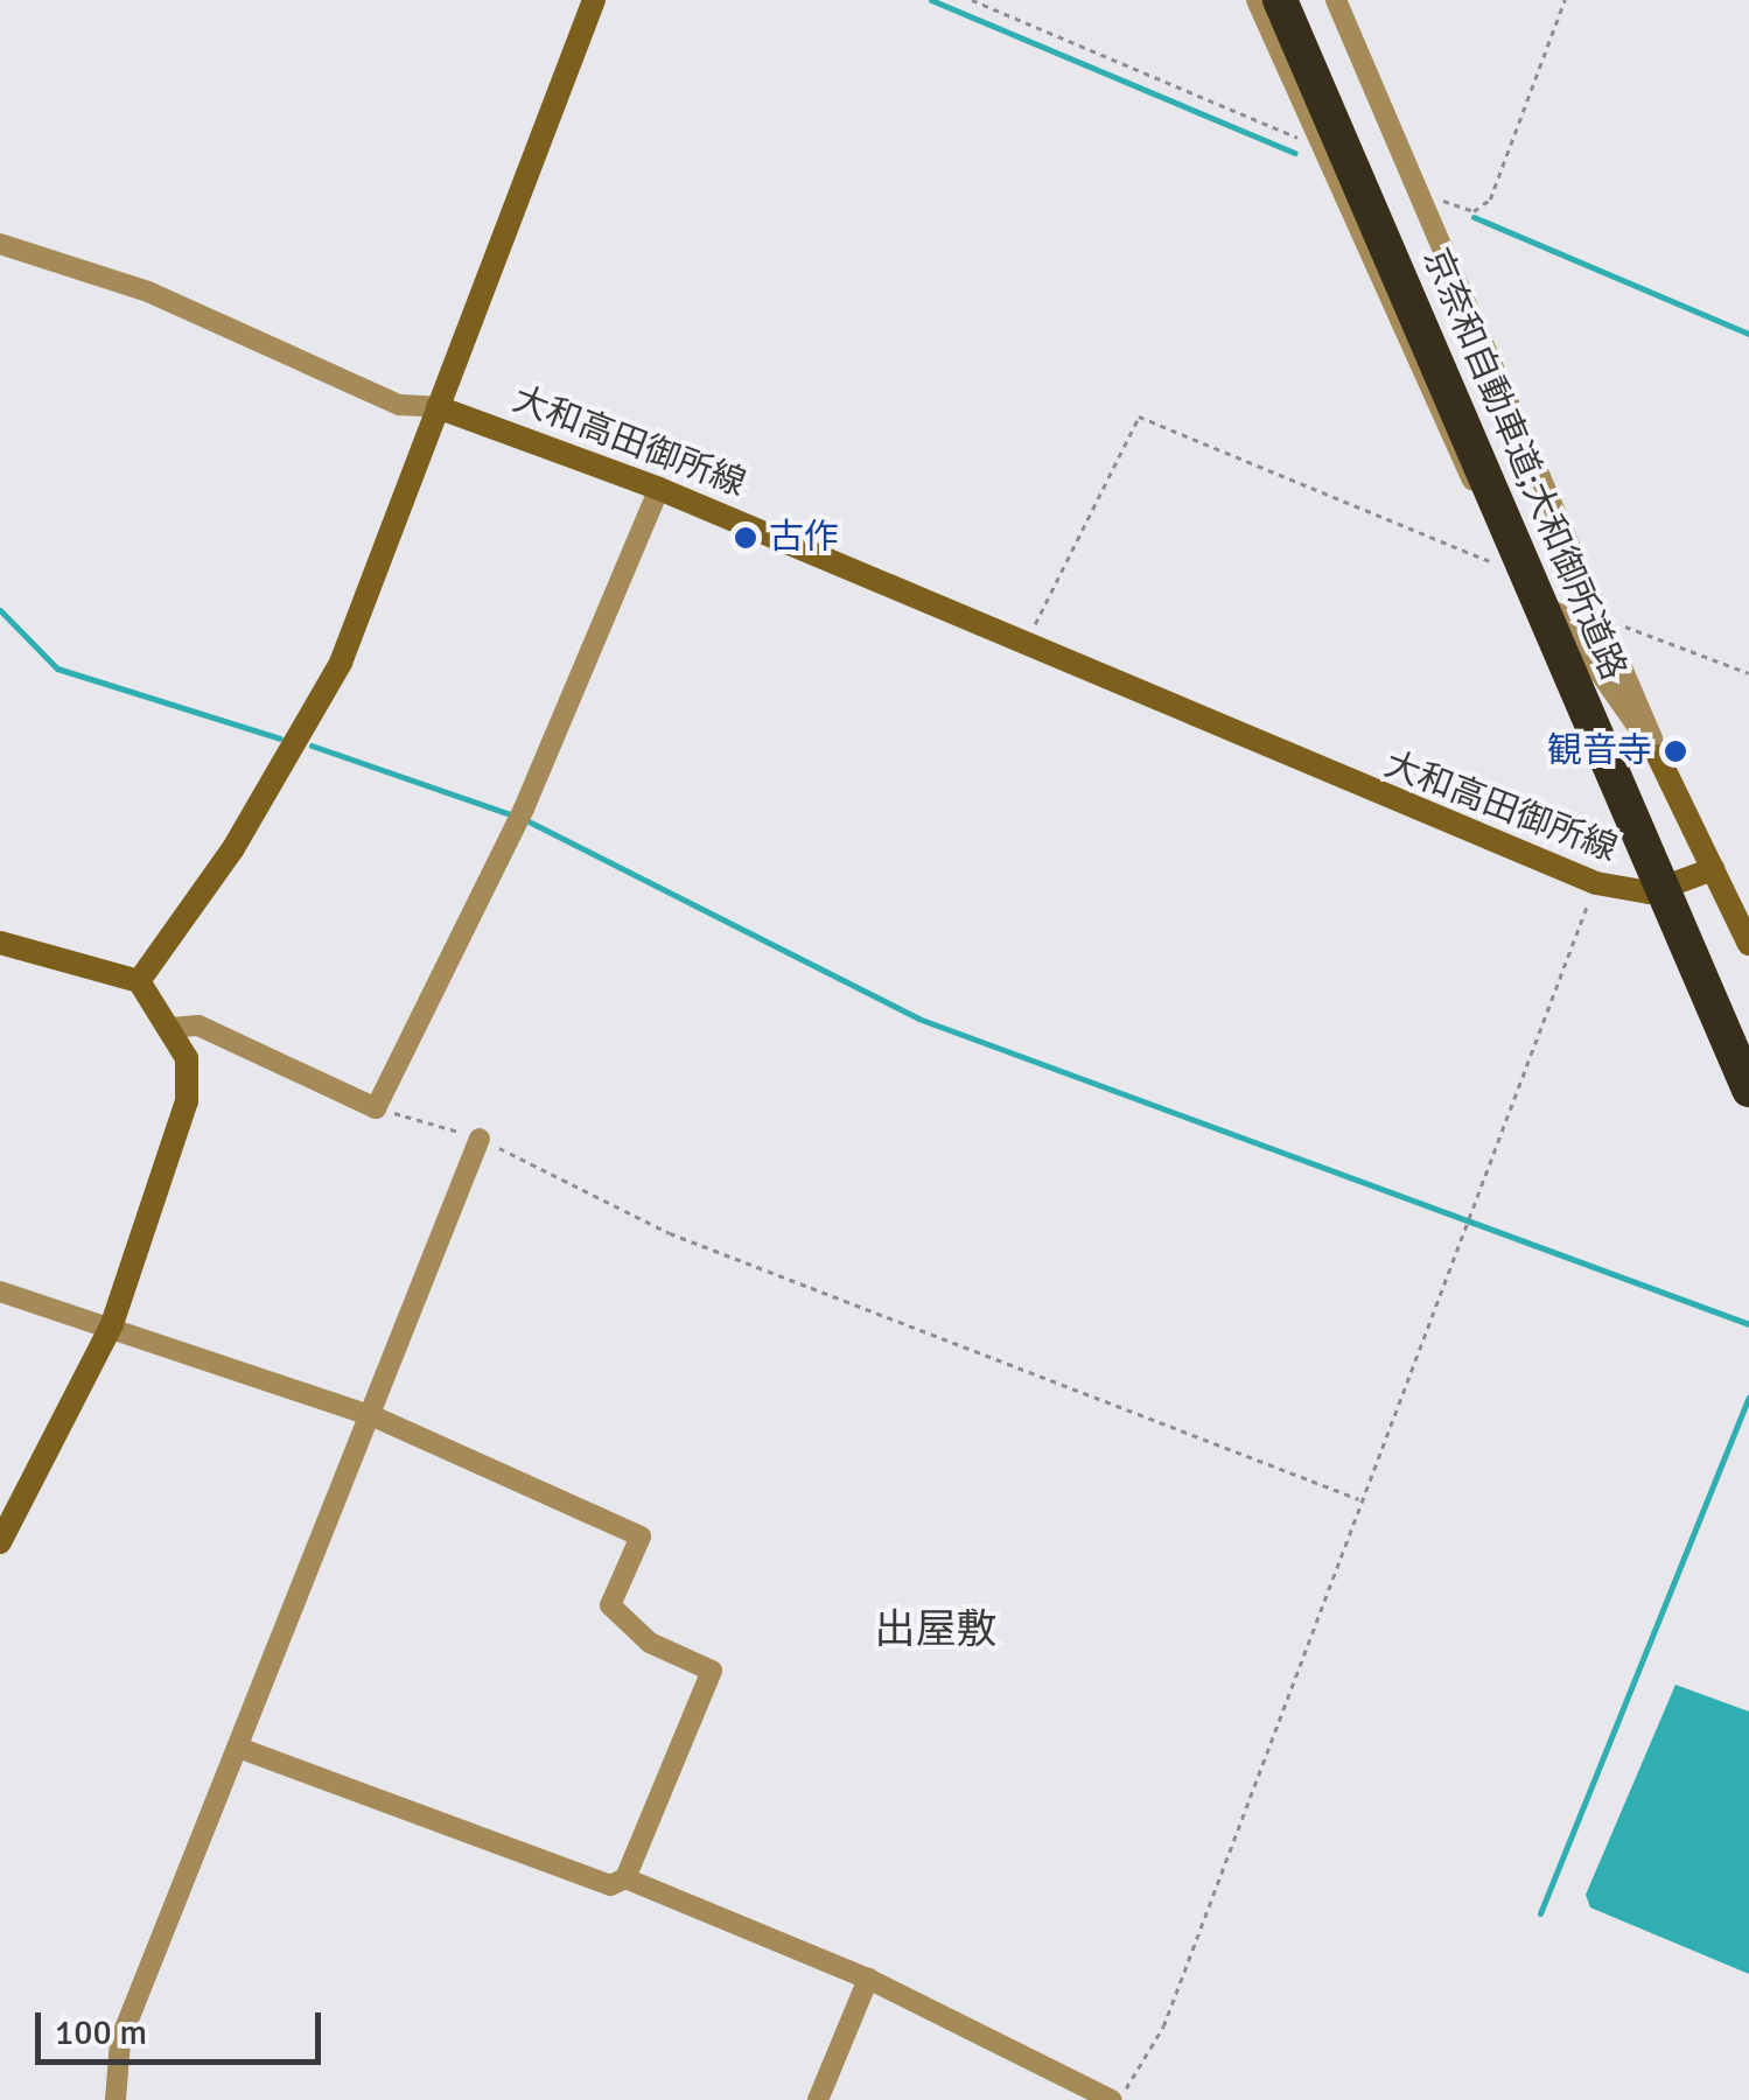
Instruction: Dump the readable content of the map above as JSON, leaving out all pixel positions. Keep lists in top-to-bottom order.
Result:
{
  "streets": {
    "highway": ["京奈和自動車道;大和御所道路"],
    "main road": ["大和高田御所線"]
  },
  "districts": ["出屋敷"],
  "places": ["古作", "観音寺"],
  "scale_bar": "100 m"
}
